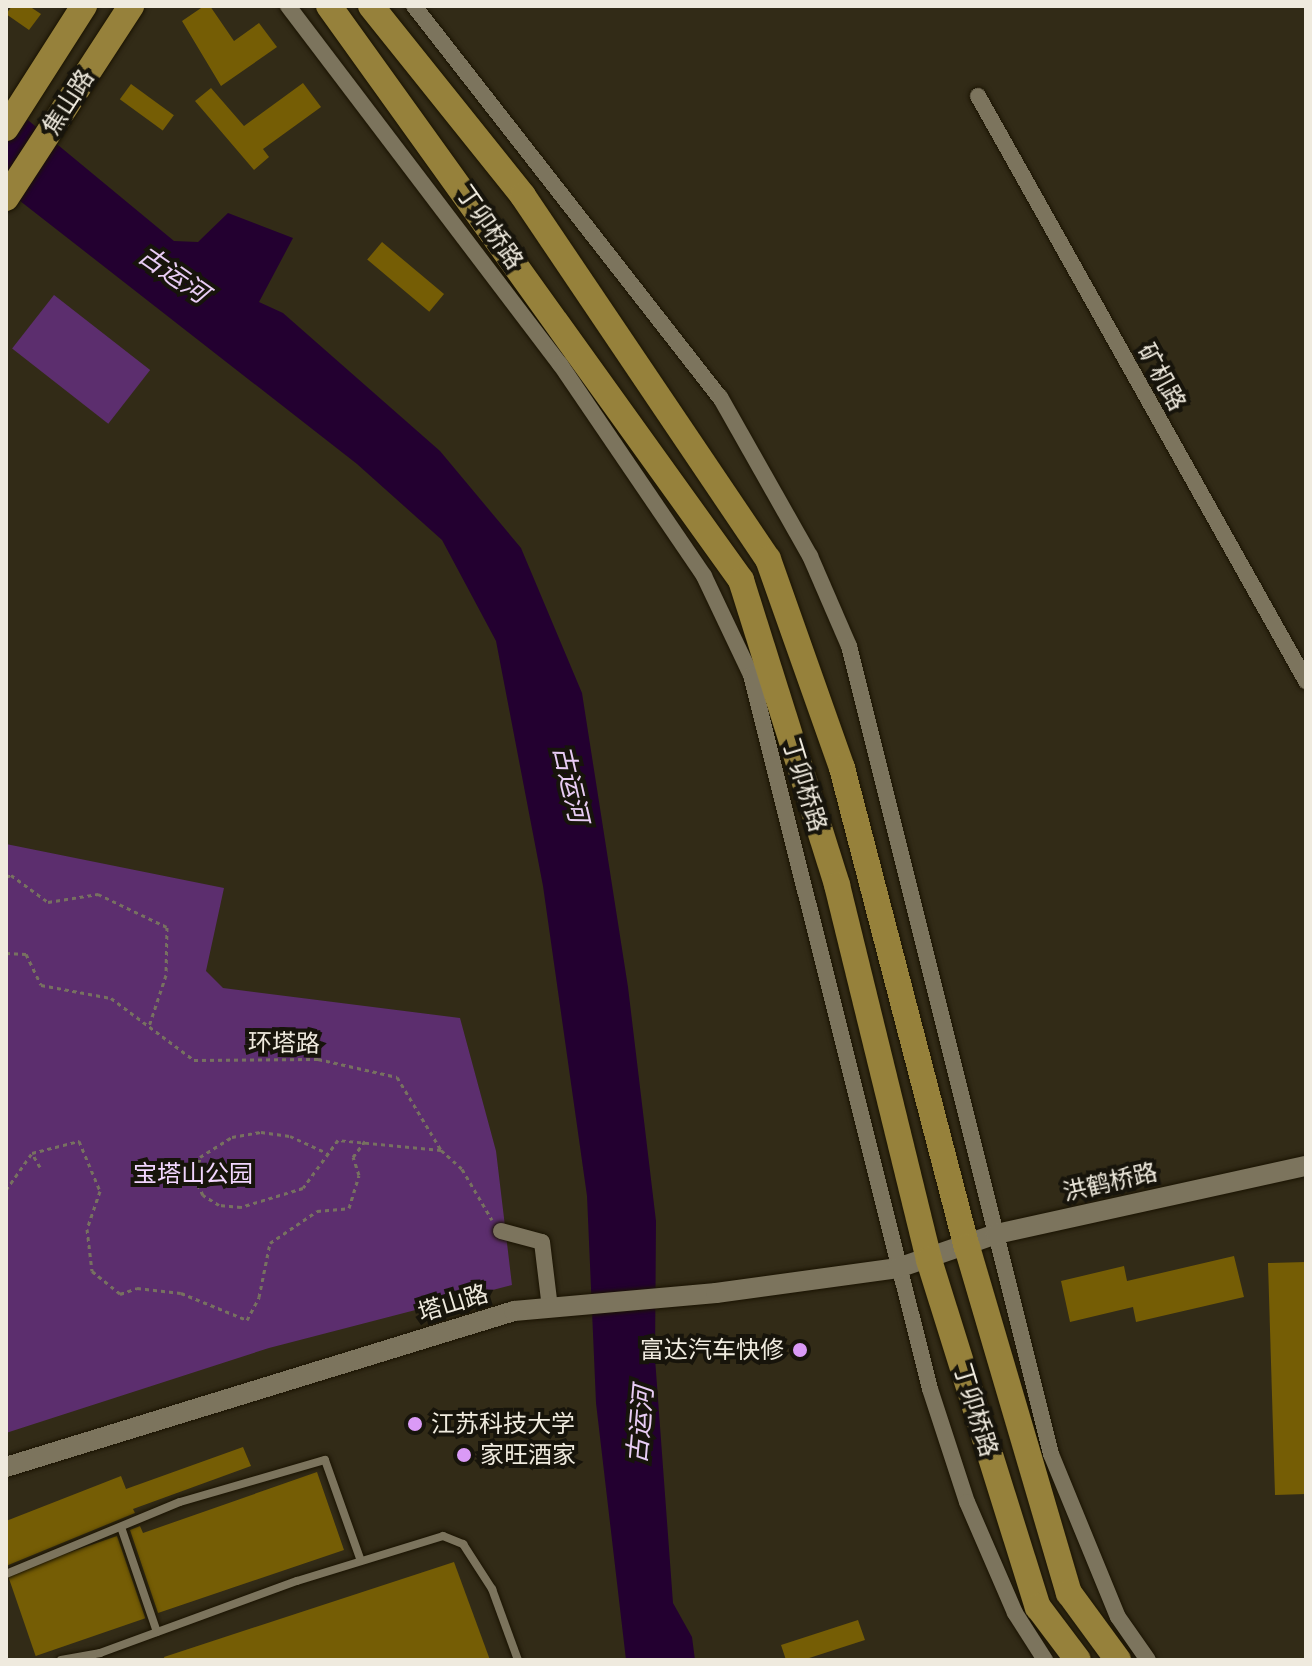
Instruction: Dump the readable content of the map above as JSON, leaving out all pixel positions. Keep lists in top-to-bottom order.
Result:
{
  "streets": {
    "main road": ["焦山路", "丁卯桥路"],
    "street": ["矿机路", "洪鹤桥路", "塔山路"],
    "path": ["环塔路"]
  },
  "crossings": [
    ["丁卯桥路", "洪鹤桥路"],
    ["丁卯桥路", "塔山路"],
    ["洪鹤桥路", "塔山路"]
  ],
  "water": ["古运河"],
  "parks": ["宝塔山公园"],
  "places": ["富达汽车快修", "江苏科技大学", "家旺酒家"]
}
